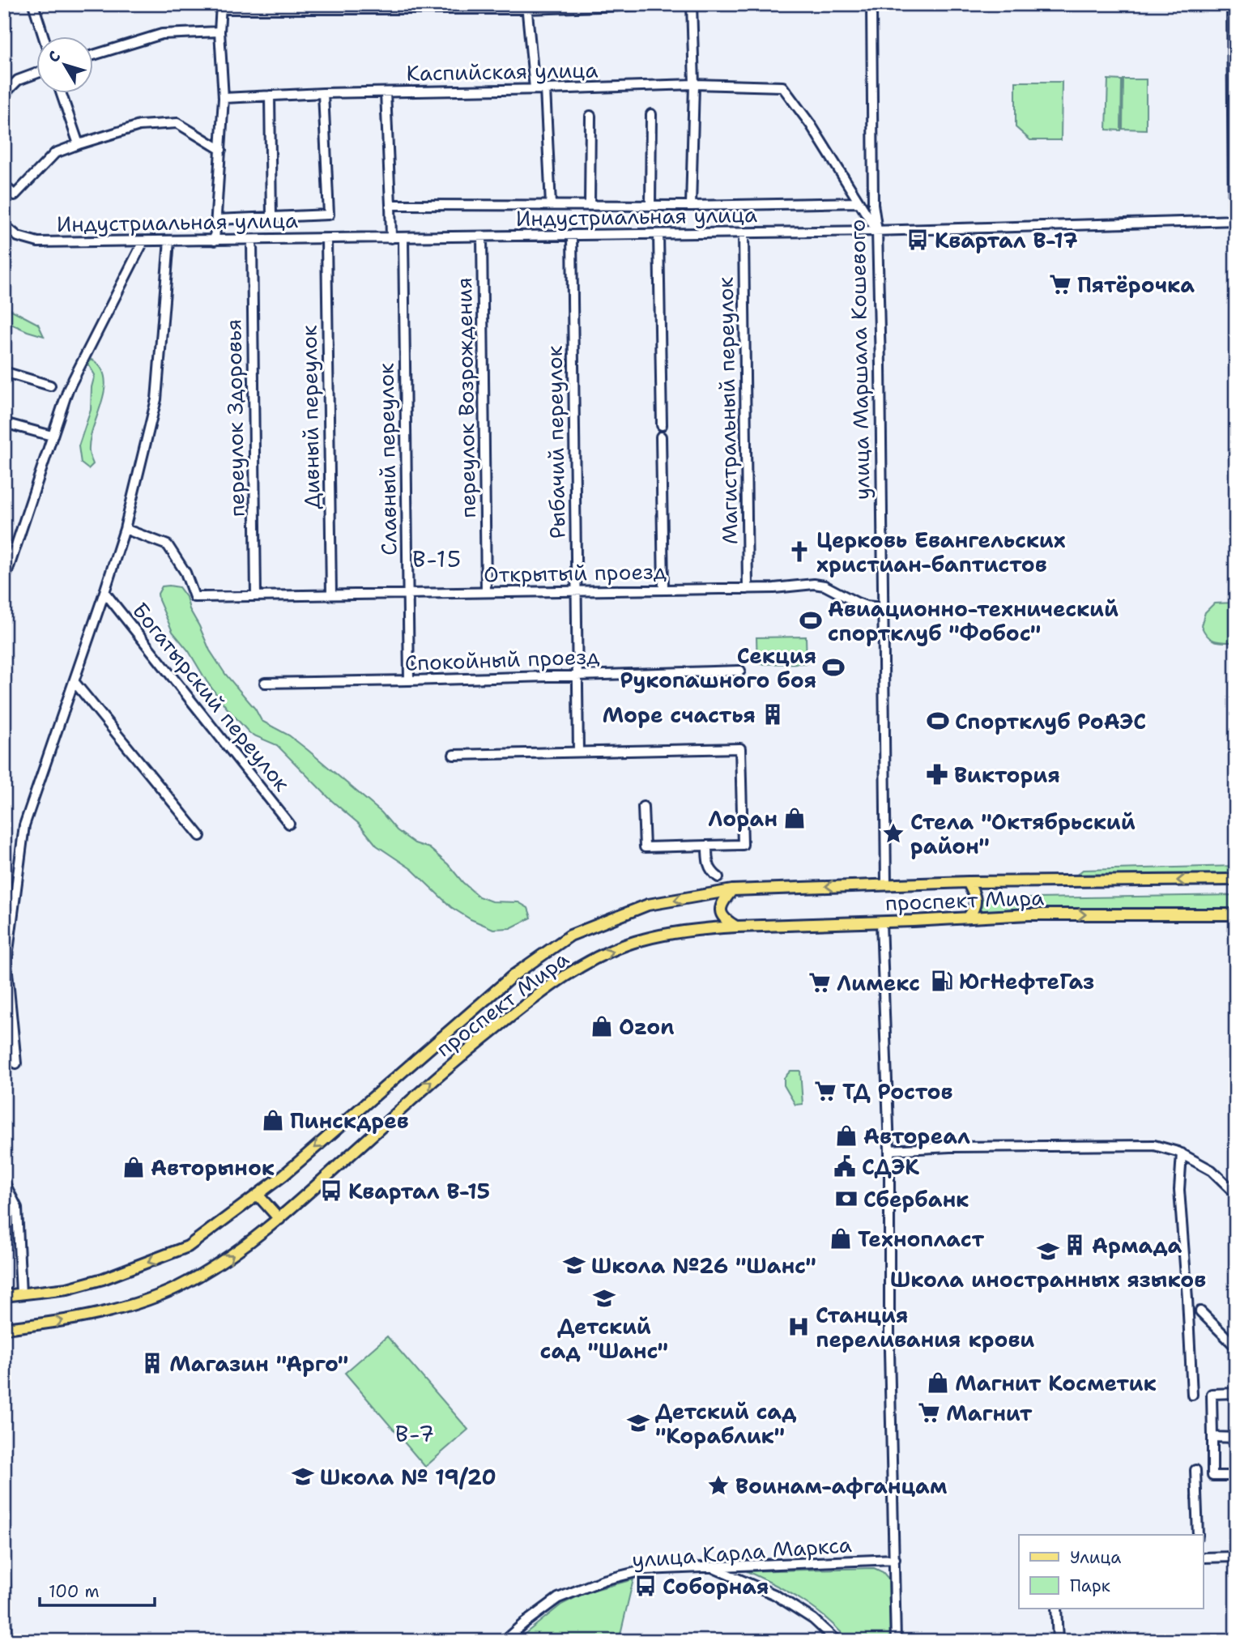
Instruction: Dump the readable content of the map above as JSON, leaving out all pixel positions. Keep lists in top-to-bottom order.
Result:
{
  "streets": {
    "main road": ["проспект Мира"],
    "street": [
      "Каспийская улица",
      "Индустриальная улица",
      "улица Маршала Кошевого",
      "переулок Возрождения",
      "Магистральный переулок",
      "Дивный переулок",
      "переулок Здоровья",
      "Рыбачий переулок",
      "Славный переулок",
      "Открытый проезд",
      "Спокойный проезд",
      "Богатырский переулок",
      "улица Карла Маркса"
    ]
  },
  "crossings": [
    ["Индустриальная улица", "улица Маршала Кошевого"],
    ["Индустриальная улица", "переулок Возрождения"],
    ["Индустриальная улица", "Магистральный переулок"],
    ["Индустриальная улица", "Дивный переулок"],
    ["Индустриальная улица", "переулок Здоровья"],
    ["Индустриальная улица", "Рыбачий переулок"],
    ["Индустриальная улица", "Славный переулок"],
    ["улица Маршала Кошевого", "Открытый проезд"],
    ["улица Маршала Кошевого", "проспект Мира"],
    ["переулок Возрождения", "Открытый проезд"],
    ["Магистральный переулок", "Открытый проезд"],
    ["Дивный переулок", "Открытый проезд"],
    ["переулок Здоровья", "Открытый проезд"],
    ["Рыбачий переулок", "Открытый проезд"],
    ["Рыбачий переулок", "Спокойный проезд"],
    ["Славный переулок", "Открытый проезд"],
    ["Славный переулок", "Спокойный проезд"]
  ],
  "districts": ["В-15", "В-7"],
  "places": {
    "bus stop": ["Квартал В-17", "Квартал В-15", "Соборная"],
    "supermarket": [
      "Пятёрочка",
      "Лимекс",
      "ТД Ростов",
      "Магнит"
    ],
    "church": ["Церковь Евангельских христиан-баптистов"],
    "sports": ["Авиационно-технический спортклуб \"Фобос\"", "Секция Рукопашного боя", "Спортклуб РоАЭС"],
    "building": ["Море счастья", "Армада", "Магазин \"Арго\""],
    "pharmacy": ["Виктория"],
    "shop": [
      "Лоран",
      "Ozon",
      "Пинскдрев",
      "Автореал",
      "Авторынок",
      "Технопласт",
      "Магнит Косметик"
    ],
    "place": ["Стела \"Октябрьский район\"", "Воинам-афганцам"],
    "fuel station": ["ЮгНефтеГаз"],
    "public building": ["СДЭК"],
    "bank": ["Сбербанк"],
    "school or university": [
      "Школа иностранных языков",
      "Школа №26 \"Шанс\"",
      "Детский сад \"Шанс\"",
      "Детский сад \"Кораблик\"",
      "Школа № 19/20"
    ],
    "hospital": ["Станция переливания крови"]
  },
  "legend": ["Улица", "Парк"],
  "scale_bar": "100 m",
  "north": "top left"
}
